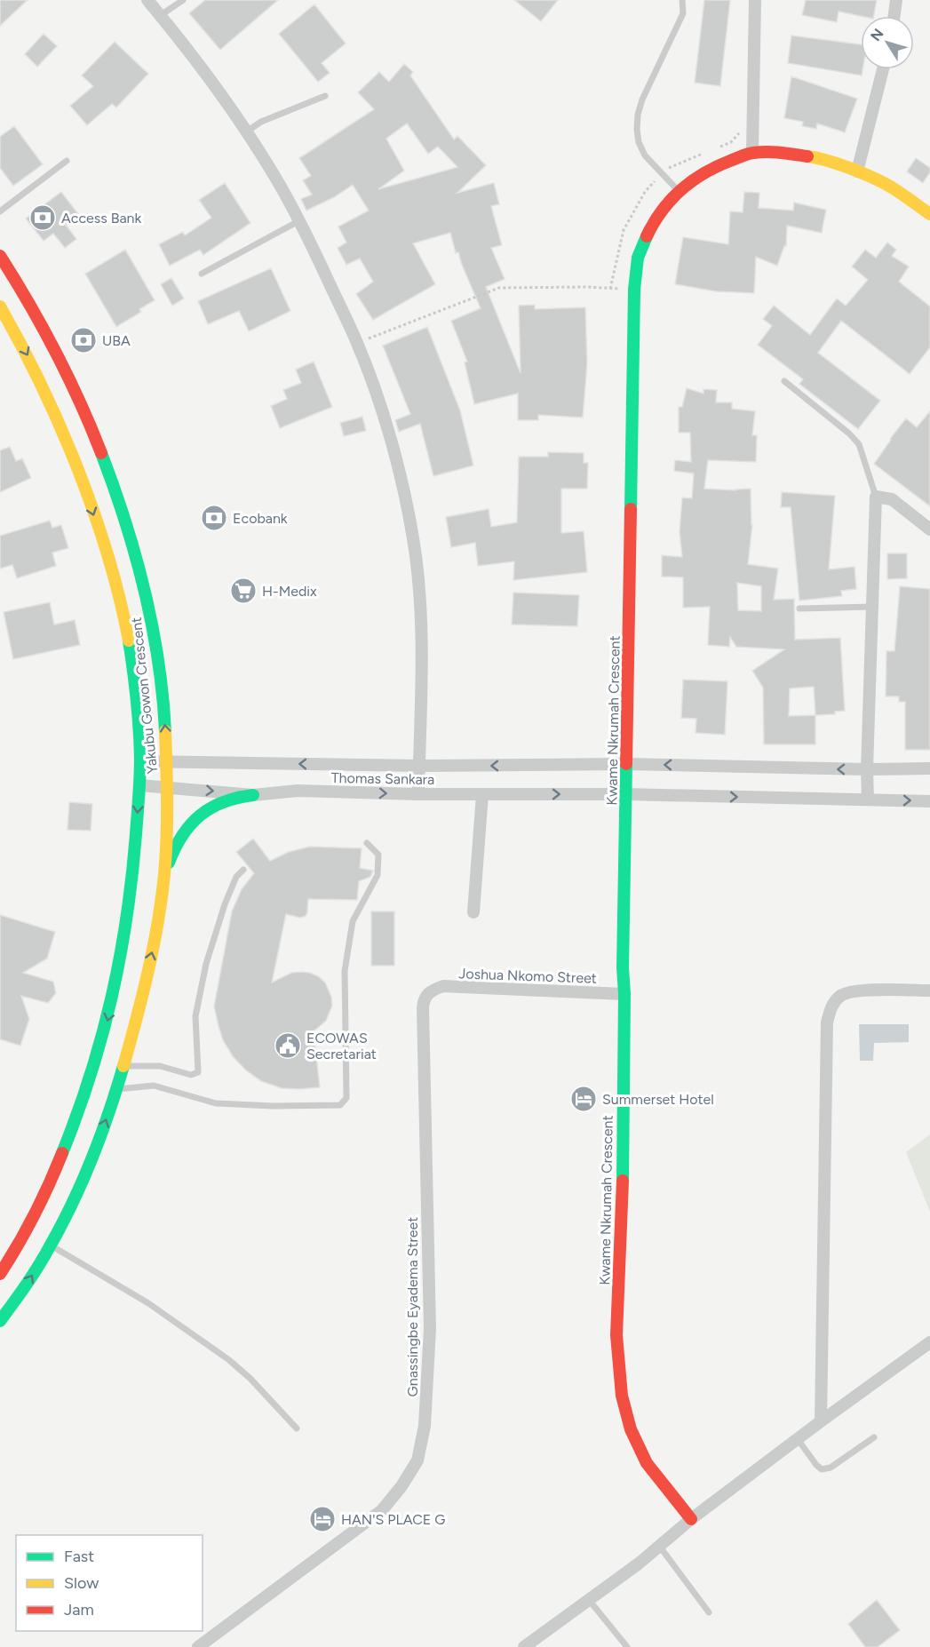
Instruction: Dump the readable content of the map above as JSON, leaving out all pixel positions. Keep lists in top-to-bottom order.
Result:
{
  "streets": {
    "main road": ["Yakubu Gowon Crescent", "Kwame Nkrumah Crescent"],
    "street": ["Thomas Sankara", "Joshua Nkomo Street", "Gnassingbe Eyadema Street"]
  },
  "crossings": [
    ["Yakubu Gowon Crescent", "Thomas Sankara"],
    ["Kwame Nkrumah Crescent", "Thomas Sankara"],
    ["Kwame Nkrumah Crescent", "Joshua Nkomo Street"],
    ["Joshua Nkomo Street", "Gnassingbe Eyadema Street"]
  ],
  "places": {
    "bank": ["Access Bank", "UBA", "Ecobank"],
    "supermarket": ["H-Medix"],
    "public building": ["ECOWAS Secretariat"],
    "hotel": ["Summerset Hotel", "HAN'S PLACE G"]
  },
  "legend": ["Fast", "Slow", "Jam"],
  "north": "top left"
}
